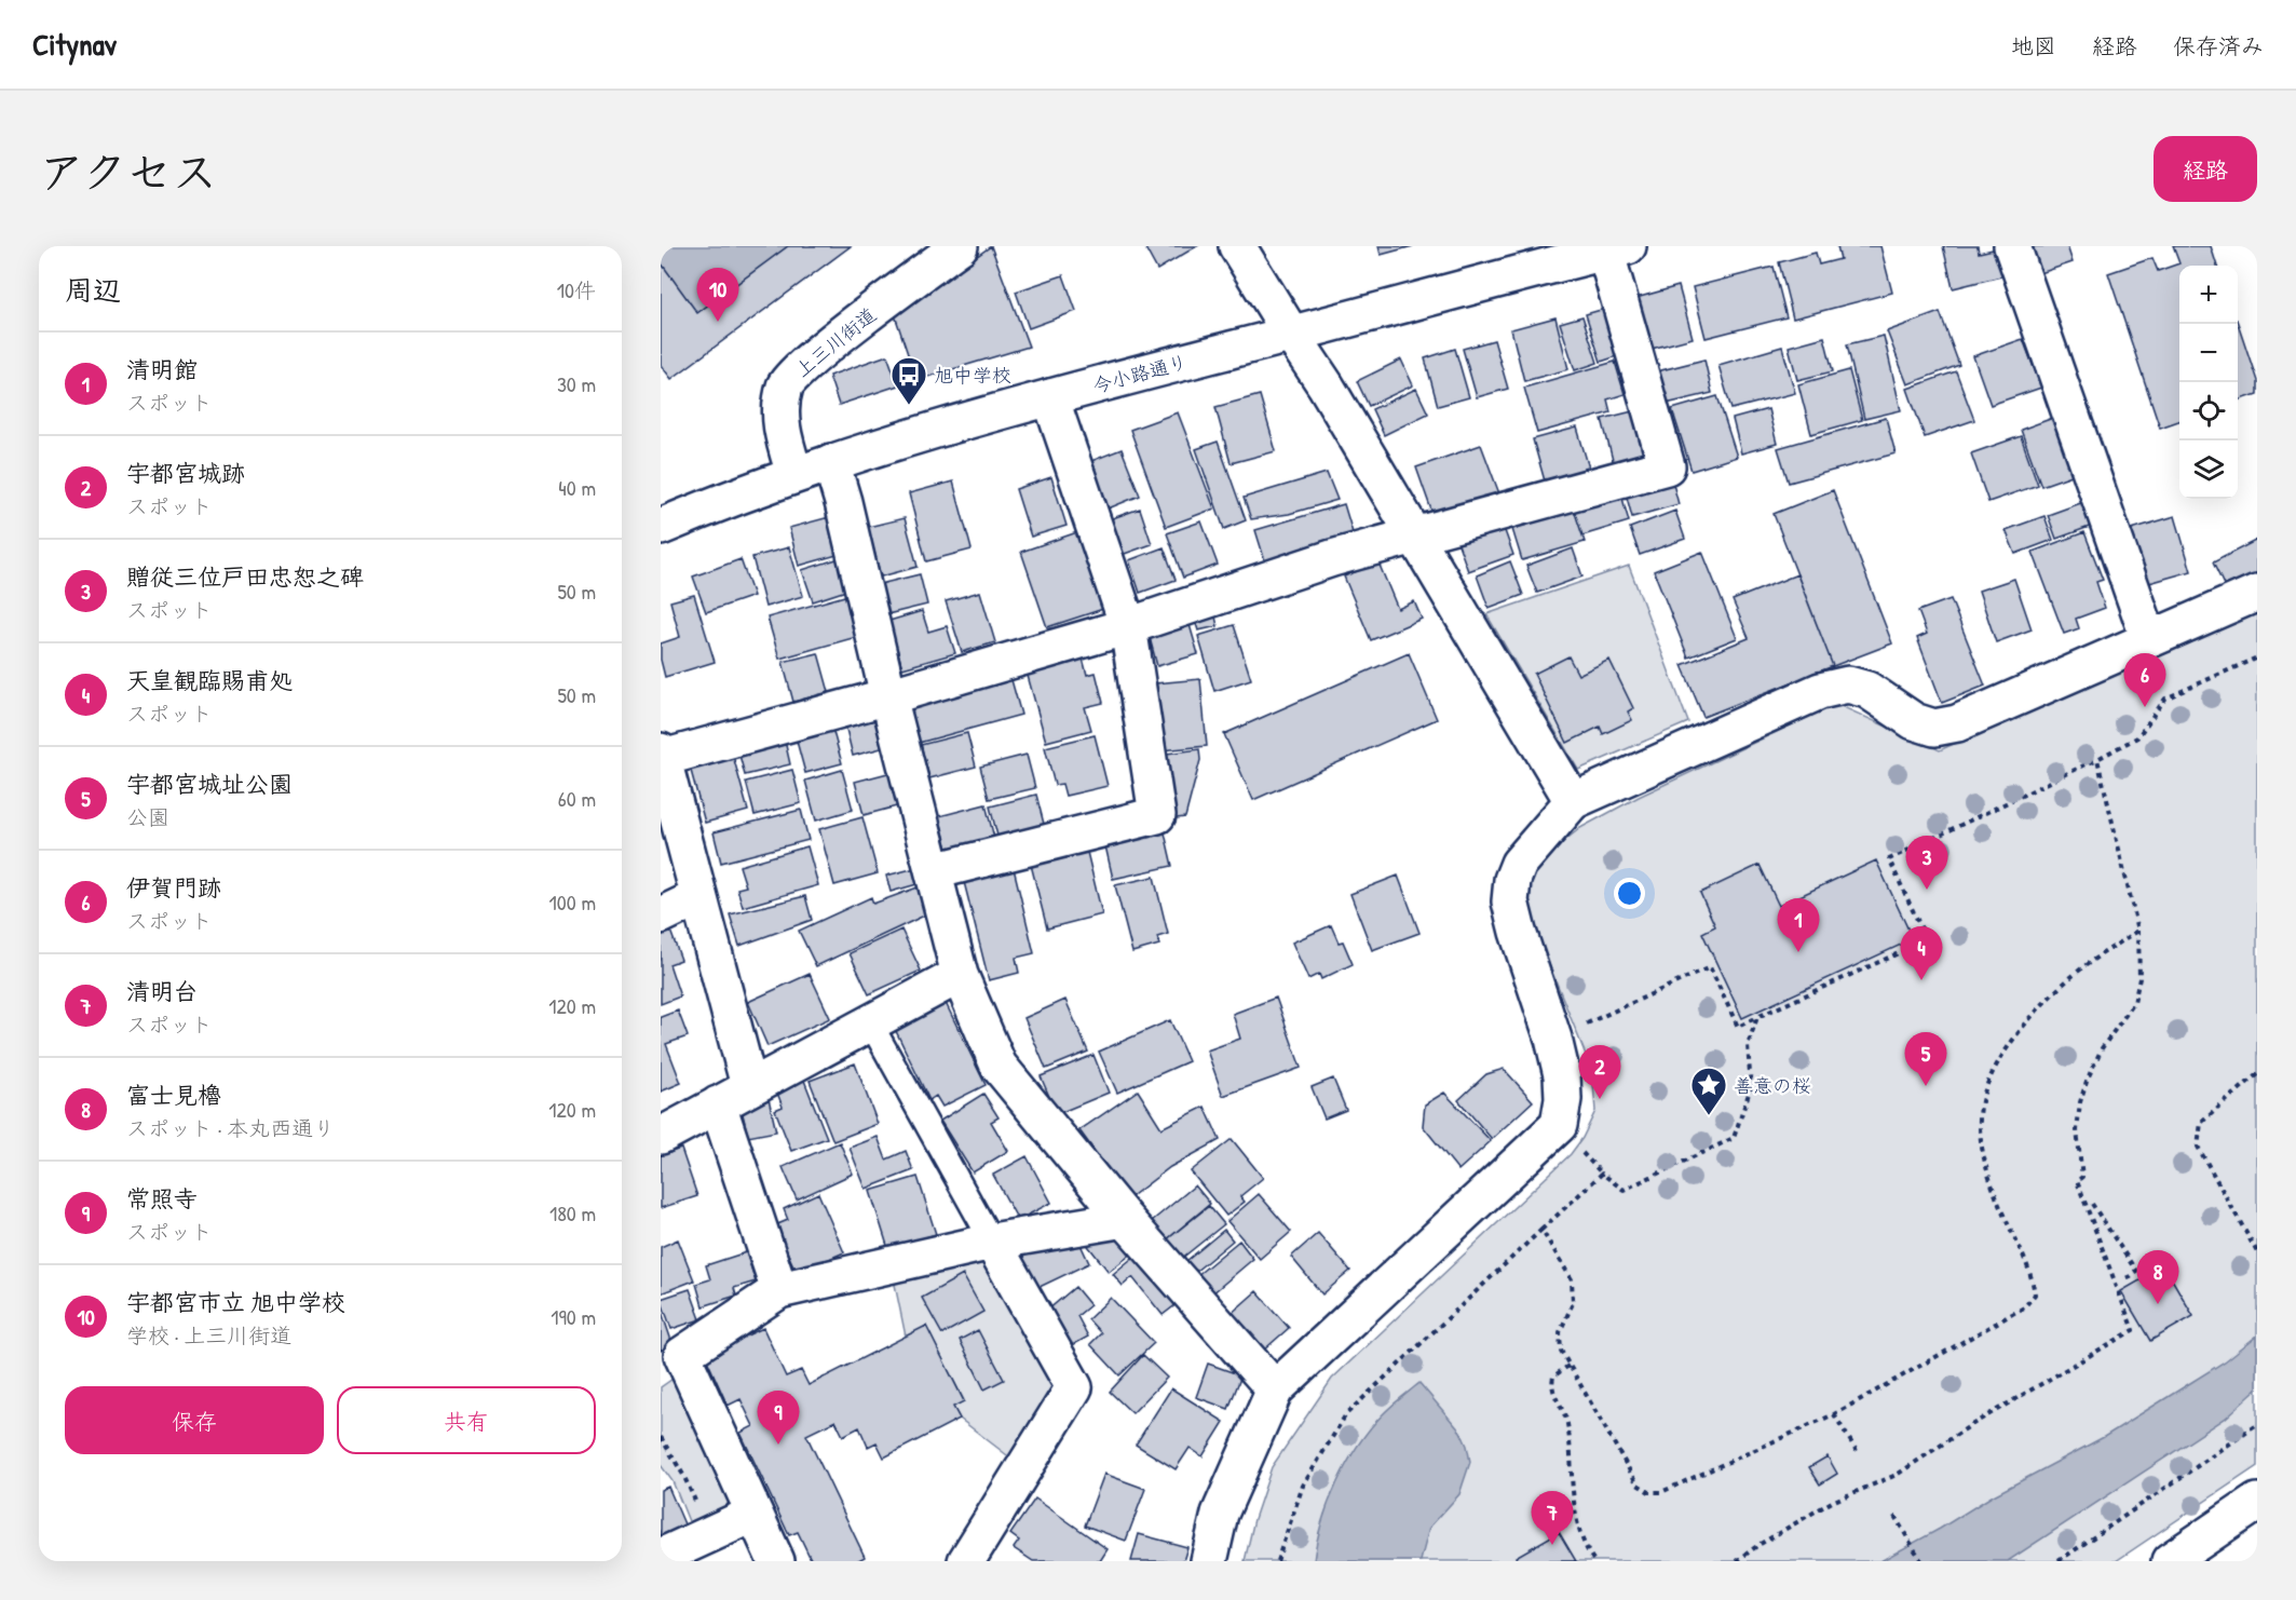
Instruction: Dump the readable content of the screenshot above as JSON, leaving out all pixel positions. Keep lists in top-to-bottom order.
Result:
{
  "streets": {
    "street": ["上三川街道", "今小路通り"]
  },
  "crossings": [
    ["上三川街道", "今小路通り"]
  ],
  "places": {
    "bus stop": ["旭中学校"],
    "place": ["善意の桜"]
  },
  "page": {
    "header": "Citynav",
    "nav": ["地図", "経路", "保存済み"],
    "title": "アクセス",
    "buttons": [
      "経路",
      ["保存", "共有"]
    ],
    "heading": ["周辺", "10件"],
    "map_buttons": ["+", "−"],
    "pins": [
      "10",
      "6",
      "3",
      "1",
      "4",
      "5",
      "2",
      "8",
      "9",
      "7"
    ],
    "list": [
      {
        "mark": "1",
        "name": "清明館",
        "note": "スポット",
        "value": "30 m"
      },
      {
        "mark": "2",
        "name": "宇都宮城跡",
        "note": "スポット",
        "value": "40 m"
      },
      {
        "mark": "3",
        "name": "贈従三位戸田忠恕之碑",
        "note": "スポット",
        "value": "50 m"
      },
      {
        "mark": "4",
        "name": "天皇観臨賜甫処",
        "note": "スポット",
        "value": "50 m"
      },
      {
        "mark": "5",
        "name": "宇都宮城址公園",
        "note": "公園",
        "value": "60 m"
      },
      {
        "mark": "6",
        "name": "伊賀門跡",
        "note": "スポット",
        "value": "100 m"
      },
      {
        "mark": "7",
        "name": "清明台",
        "note": "スポット",
        "value": "120 m"
      },
      {
        "mark": "8",
        "name": "富士見櫓",
        "note": "スポット · 本丸西通り",
        "value": "120 m"
      },
      {
        "mark": "9",
        "name": "常照寺",
        "note": "スポット",
        "value": "180 m"
      },
      {
        "mark": "10",
        "name": "宇都宮市立 旭中学校",
        "note": "学校 · 上三川街道",
        "value": "190 m"
      }
    ]
  }
}
